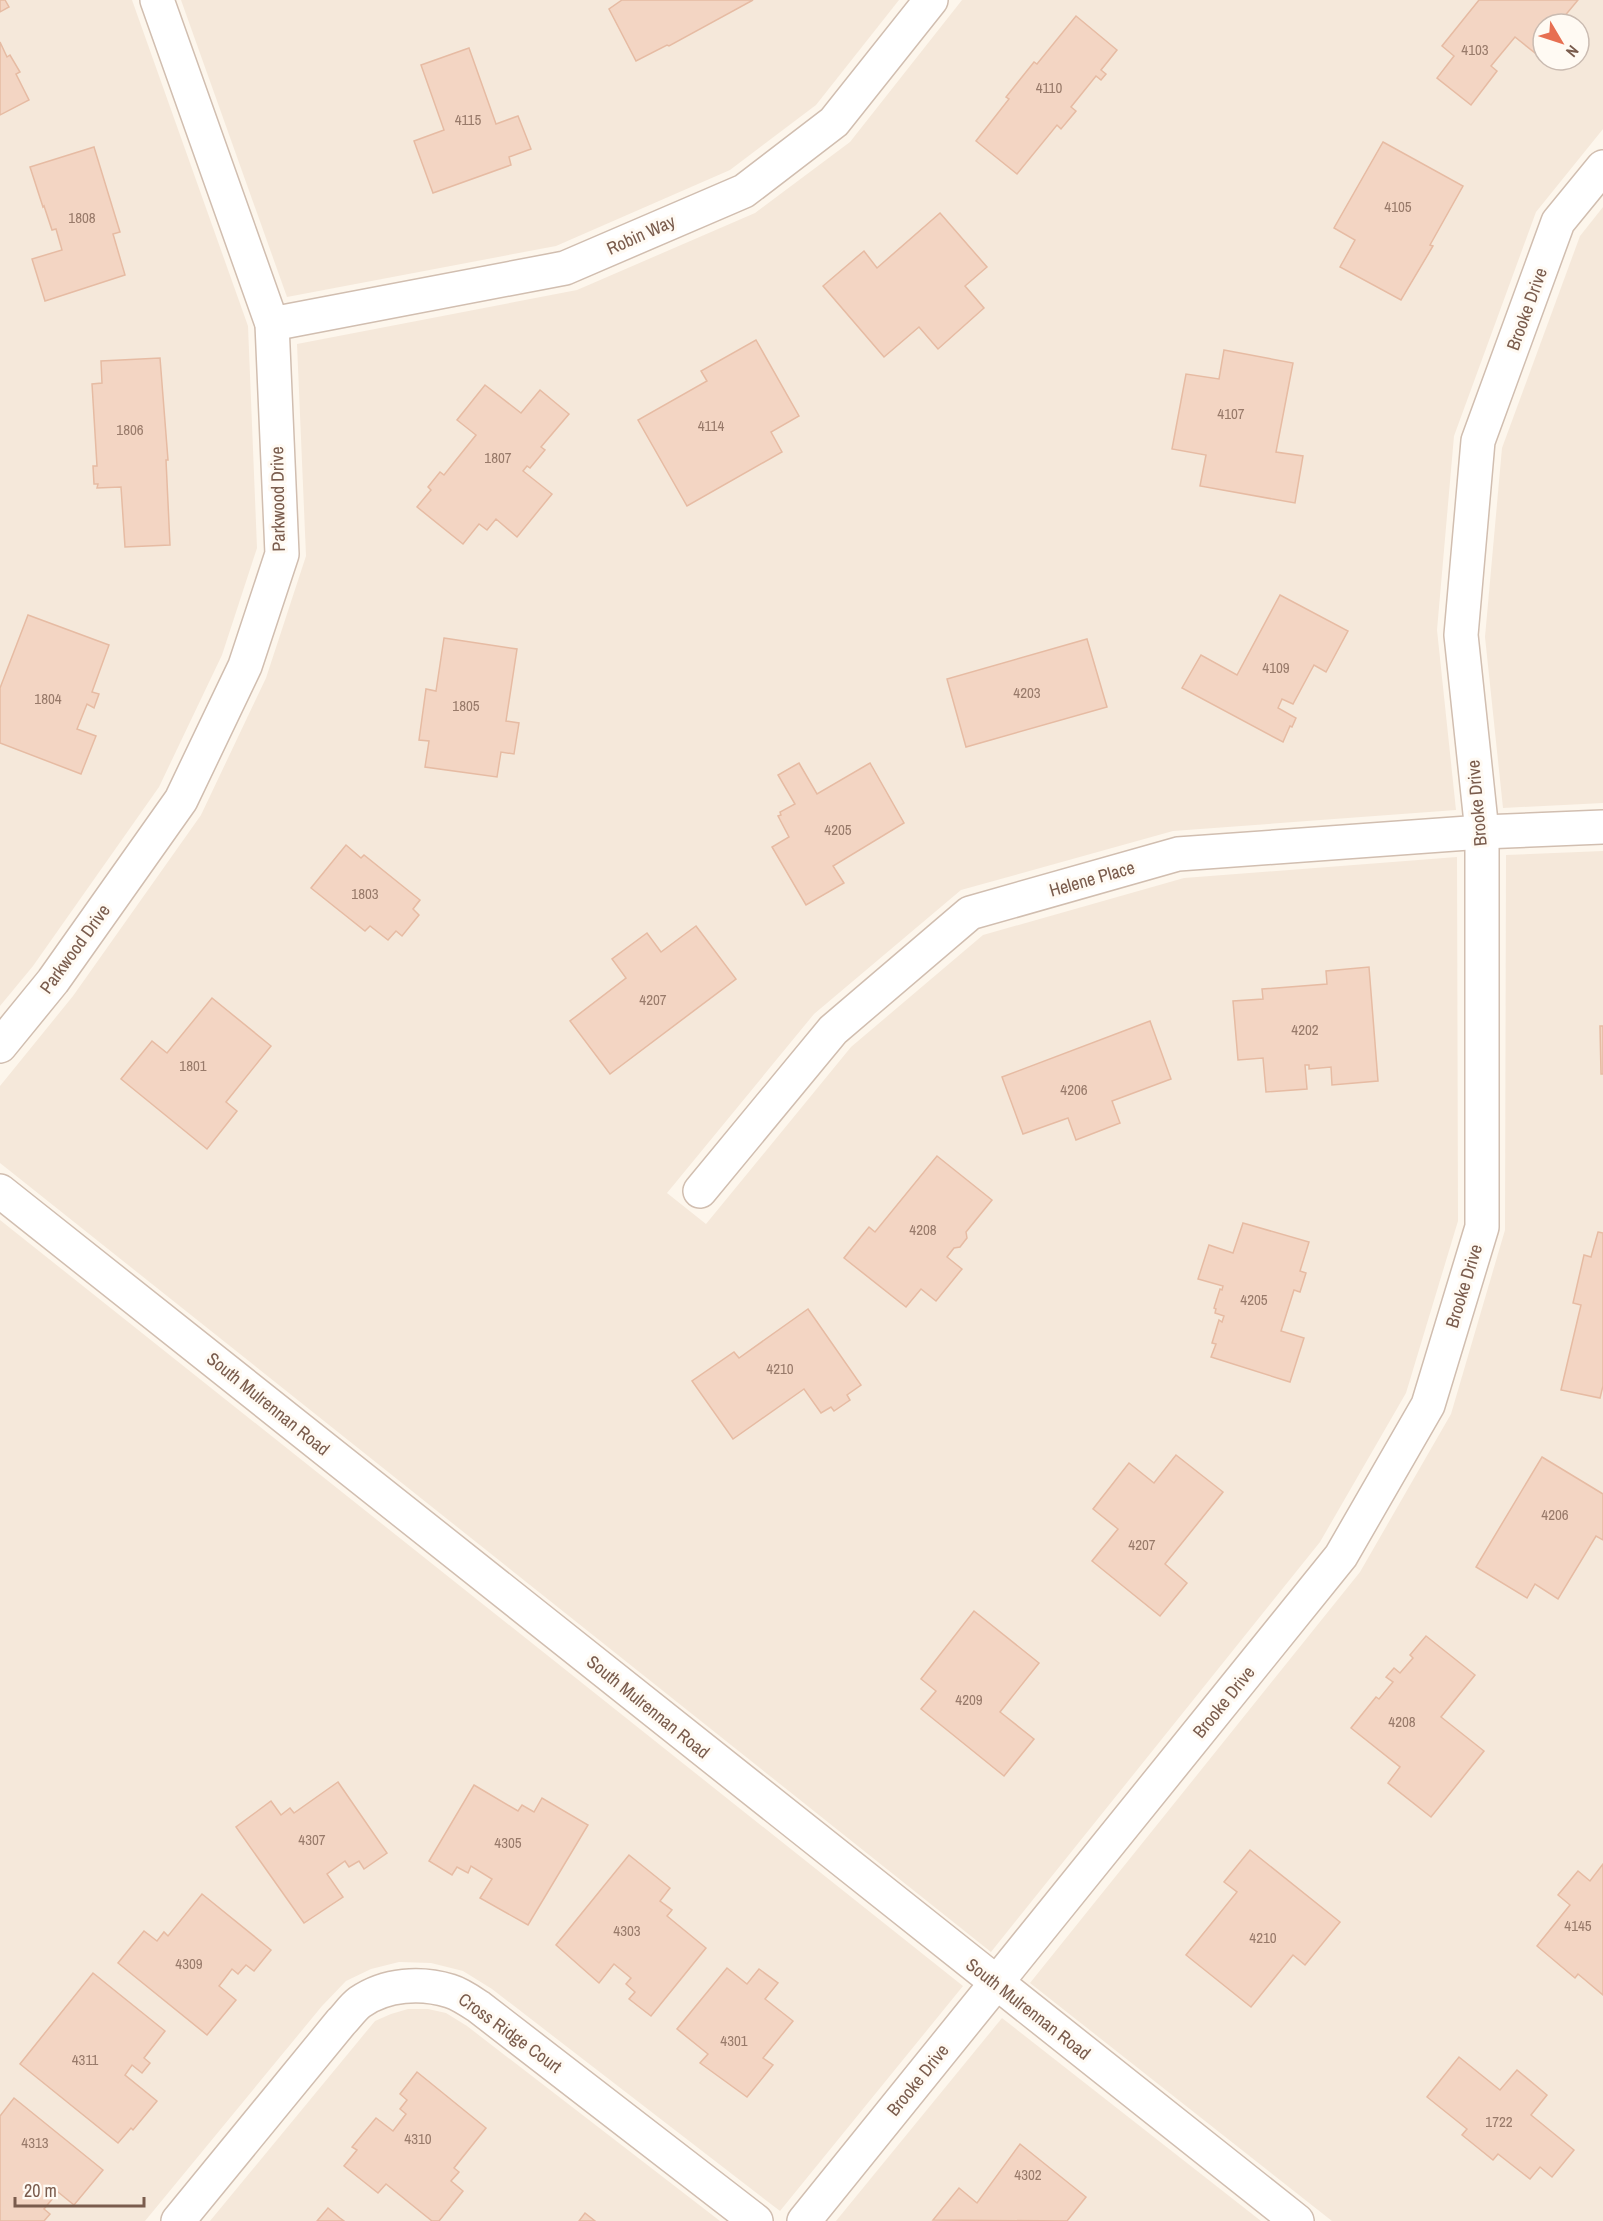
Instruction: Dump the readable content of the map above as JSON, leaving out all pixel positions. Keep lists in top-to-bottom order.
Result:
{
  "streets": {
    "street": [
      "Robin Way",
      "Brooke Drive",
      "Parkwood Drive",
      "Helene Place",
      "South Mulrennan Road",
      "Cross Ridge Court"
    ]
  },
  "crossings": [
    ["Robin Way", "Parkwood Drive"],
    ["Brooke Drive", "Helene Place"],
    ["Brooke Drive", "South Mulrennan Road"]
  ],
  "house_numbers": [
    "4103",
    "4110",
    "4115",
    "4105",
    "1808",
    "4107",
    "4114",
    "1806",
    "1807",
    "4109",
    "4203",
    "1804",
    "1805",
    "4205",
    "1803",
    "4207",
    "4202",
    "1801",
    "4206",
    "4208",
    "4205",
    "4210",
    "4206",
    "4207",
    "4209",
    "4208",
    "4307",
    "4305",
    "4145",
    "4303",
    "4210",
    "4309",
    "4301",
    "4311",
    "1722",
    "4310",
    "4313",
    "4302"
  ],
  "scale_bar": "20 m",
  "north": "bottom right"
}
